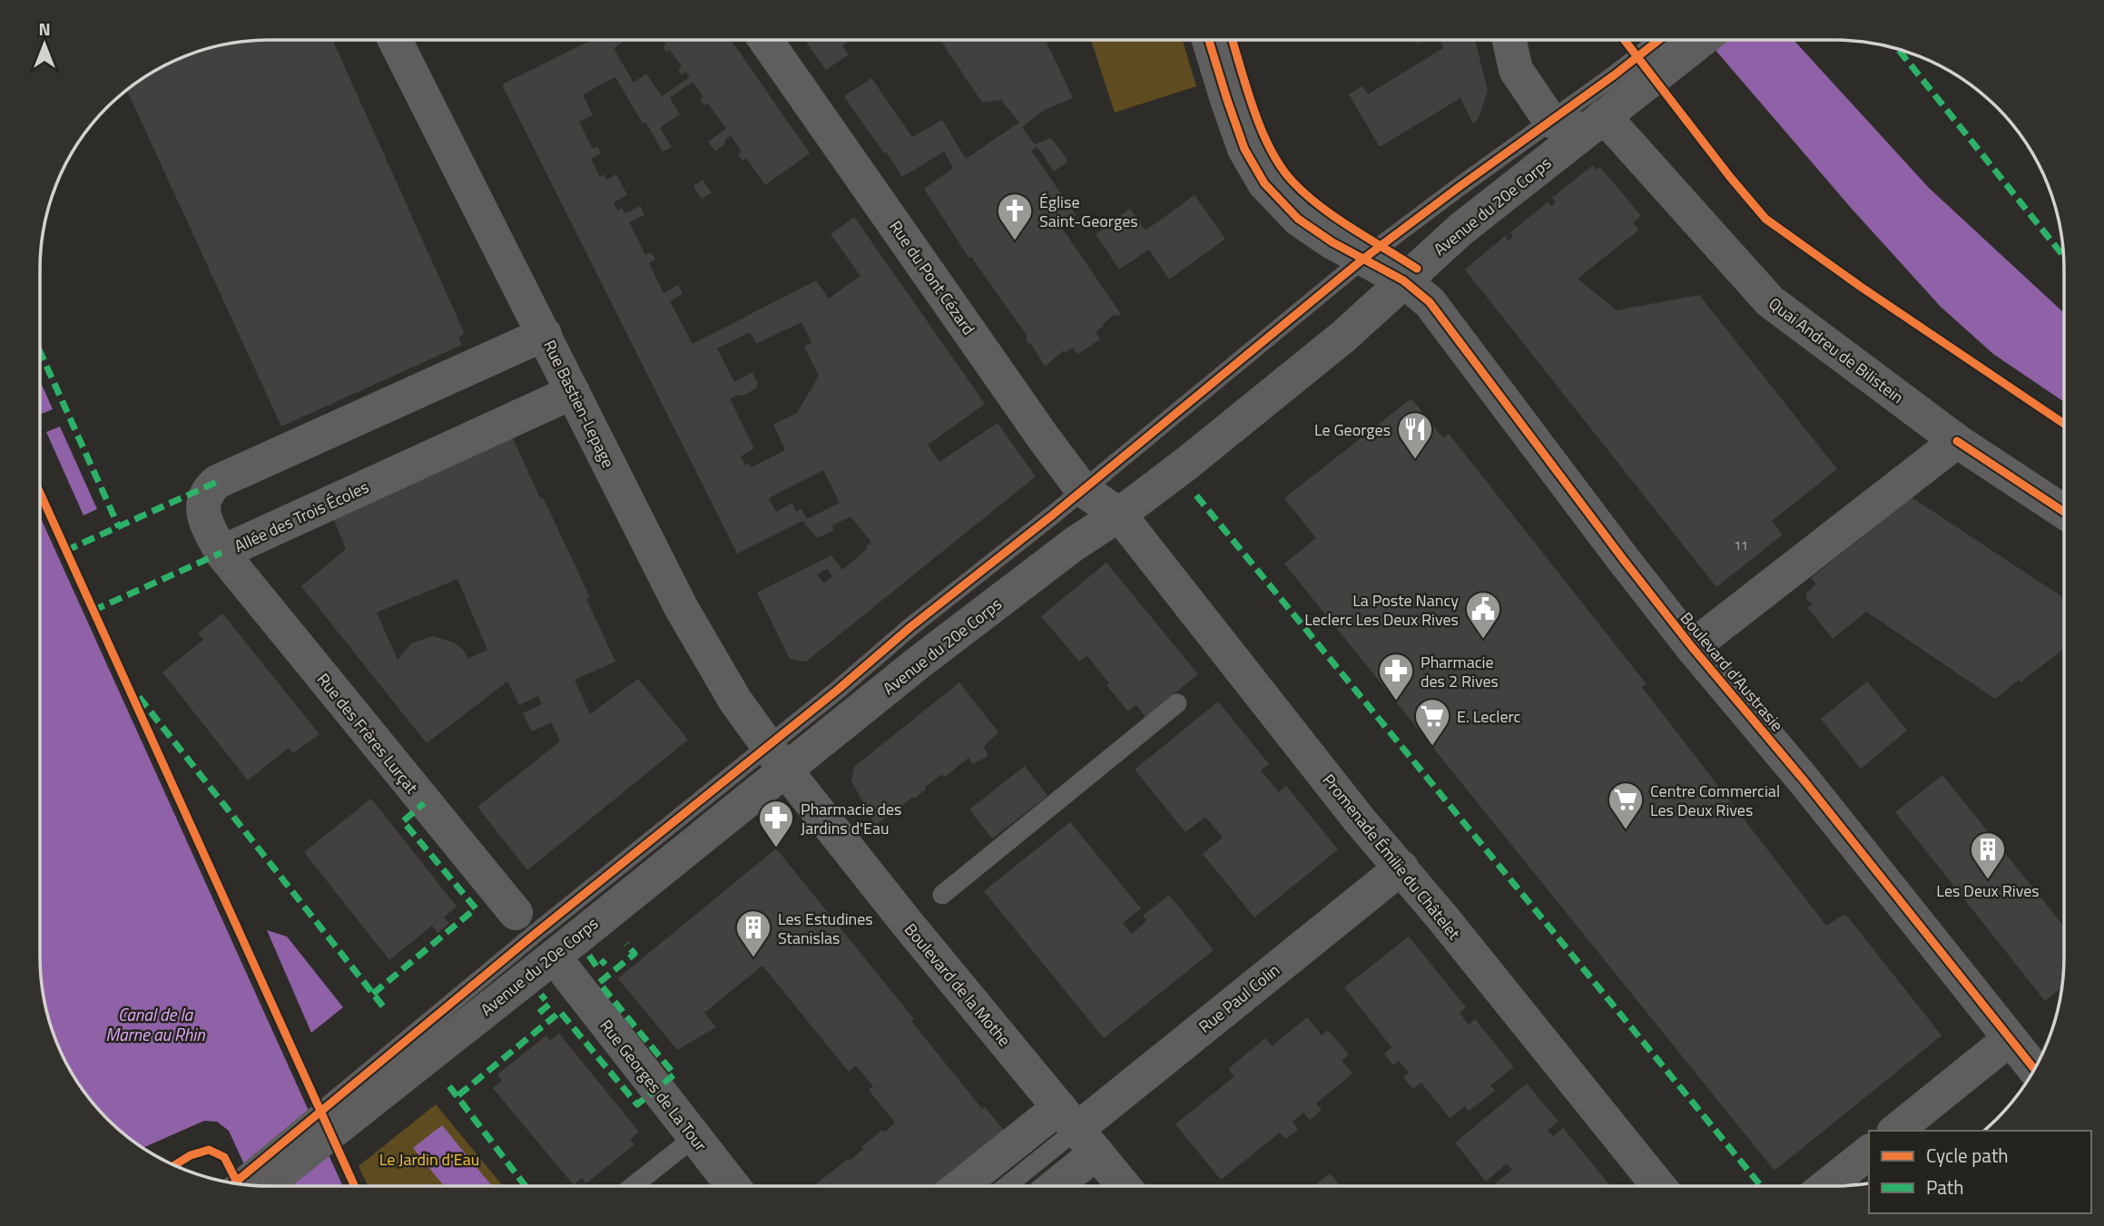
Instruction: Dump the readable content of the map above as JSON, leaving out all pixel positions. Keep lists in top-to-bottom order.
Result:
{
  "streets": {
    "street": [
      "Avenue du 20e Corps",
      "Rue du Pont Cézard",
      "Quai Andreu de Bilistein",
      "Rue Bastien-Lepage",
      "Allée des Trois Écoles",
      "Boulevard d'Austrasie",
      "Rue des Frères Lurçat",
      "Promenade Émilie du Châtelet",
      "Boulevard de la Mothe",
      "Rue Paul Colin",
      "Rue Georges de La Tour"
    ]
  },
  "crossings": [
    ["Avenue du 20e Corps", "Rue du Pont Cézard"],
    ["Avenue du 20e Corps", "Quai Andreu de Bilistein"],
    ["Avenue du 20e Corps", "Rue Bastien-Lepage"],
    ["Avenue du 20e Corps", "Boulevard d'Austrasie"],
    ["Avenue du 20e Corps", "Promenade Émilie du Châtelet"],
    ["Avenue du 20e Corps", "Boulevard de la Mothe"],
    ["Rue du Pont Cézard", "Promenade Émilie du Châtelet"],
    ["Rue Bastien-Lepage", "Allée des Trois Écoles"],
    ["Rue Bastien-Lepage", "Boulevard de la Mothe"],
    ["Allée des Trois Écoles", "Rue des Frères Lurçat"],
    ["Promenade Émilie du Châtelet", "Rue Paul Colin"],
    ["Boulevard de la Mothe", "Rue Paul Colin"]
  ],
  "water": ["Canal de la Marne au Rhin"],
  "parks": ["Le Jardin d'Eau"],
  "places": {
    "church": ["Église Saint-Georges"],
    "restaurant": ["Le Georges"],
    "public building": ["La Poste Nancy Leclerc Les Deux Rives"],
    "pharmacy": ["Pharmacie des 2 Rives", "Pharmacie des Jardins d'Eau"],
    "supermarket": ["E. Leclerc", "Centre Commercial Les Deux Rives"],
    "building": ["Les Deux Rives", "Les Estudines Stanislas"]
  },
  "house_numbers": ["11"],
  "legend": ["Cycle path", "Path"],
  "north": "top"
}
